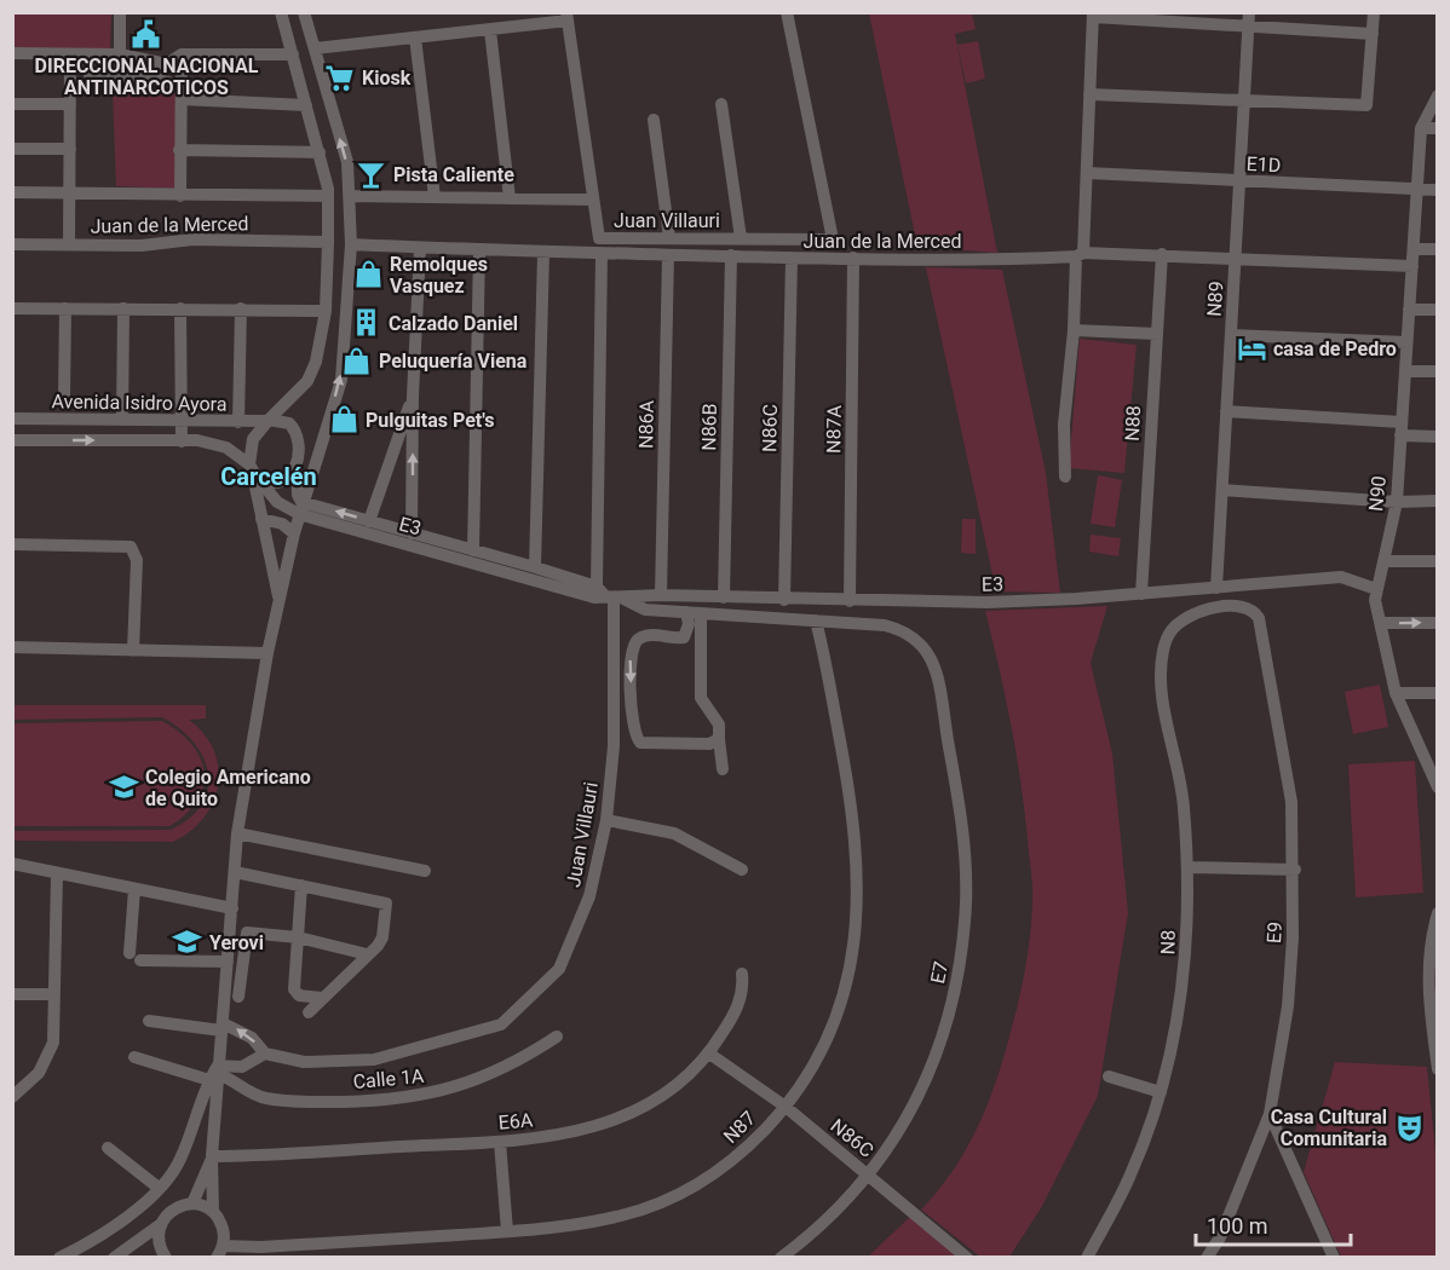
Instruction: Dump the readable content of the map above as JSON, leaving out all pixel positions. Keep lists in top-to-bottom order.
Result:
{
  "streets": {
    "street": [
      "E1D",
      "Juan Villauri",
      "Juan de la Merced",
      "N89",
      "Avenida Isidro Ayora",
      "N88",
      "N86A",
      "N86B",
      "N86C",
      "N87A",
      "N90",
      "E3",
      "E9",
      "N8",
      "E7",
      "Calle 1A",
      "E6A",
      "N87"
    ]
  },
  "crossings": [
    ["E1D", "N89"],
    ["E1D", "N90"],
    ["Juan Villauri", "Juan de la Merced"],
    ["Juan Villauri", "E3"],
    ["Juan de la Merced", "N89"],
    ["Juan de la Merced", "N88"],
    ["Juan de la Merced", "N86A"],
    ["Juan de la Merced", "N86B"],
    ["Juan de la Merced", "N86C"],
    ["Juan de la Merced", "N87A"],
    ["Juan de la Merced", "N90"],
    ["N89", "E3"],
    ["Avenida Isidro Ayora", "E3"],
    ["N88", "E3"],
    ["N86A", "E3"],
    ["N86B", "E3"],
    ["N86C", "E3"],
    ["N86C", "E7"],
    ["N86C", "E6A"],
    ["N86C", "N87"],
    ["N87A", "E3"],
    ["N90", "E3"],
    ["E9", "N8"],
    ["E7", "N87"]
  ],
  "districts": ["Carcelén"],
  "places": {
    "public building": ["DIRECCIONAL NACIONAL ANTINARCOTICOS"],
    "supermarket": ["Kiosk"],
    "bar": ["Pista Caliente"],
    "shop": ["Remolques Vasquez", "Peluquería Viena", "Pulguitas Pet's"],
    "building": ["Calzado Daniel"],
    "hotel": ["casa de Pedro"],
    "school or university": ["Colegio Americano de Quito", "Yerovi"],
    "theatre": ["Casa Cultural Comunitaria"]
  },
  "scale_bar": "100 m"
}
